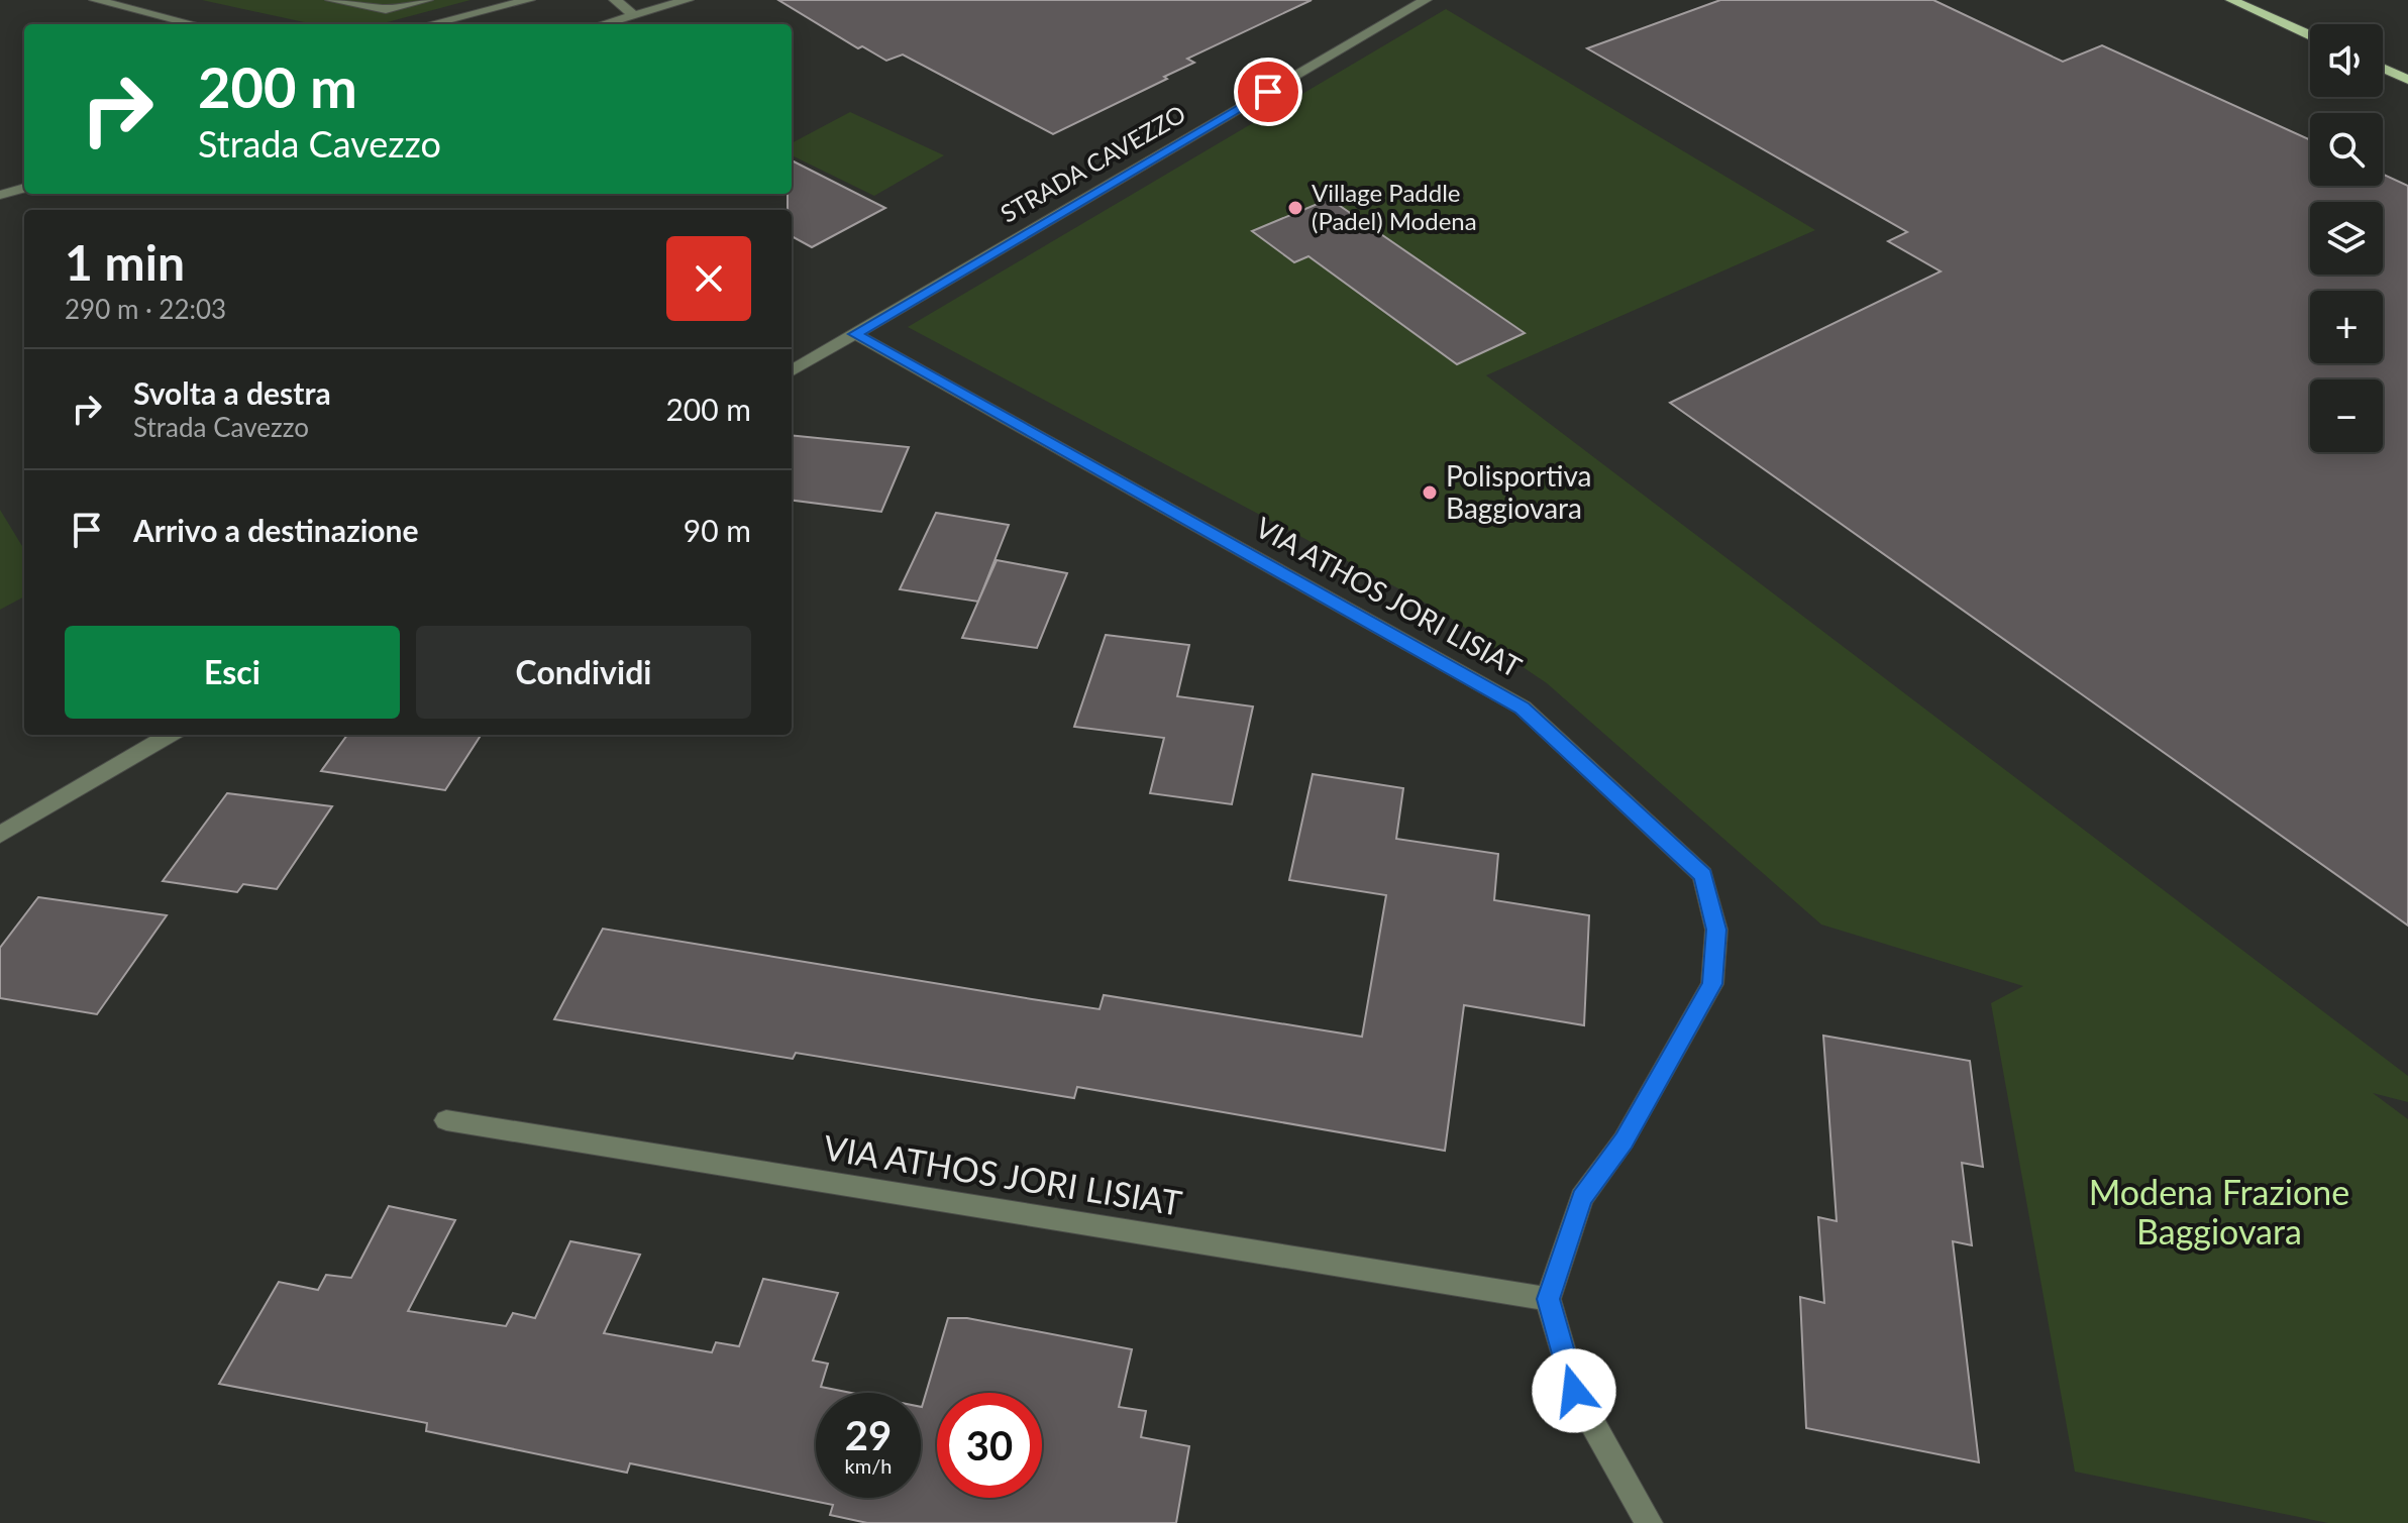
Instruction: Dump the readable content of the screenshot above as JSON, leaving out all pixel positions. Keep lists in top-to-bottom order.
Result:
{
  "streets": {
    "street": ["STRADA CAVEZZO", "VIA ATHOS JORI LISIAT"]
  },
  "crossings": [
    ["STRADA CAVEZZO", "VIA ATHOS JORI LISIAT"]
  ],
  "parks": ["Modena Frazione Baggiovara"],
  "places": ["Village Paddle (Padel) Modena", "Polisportiva Baggiovara"],
  "page": {
    "map_buttons": ["+", "−"],
    "turn": ["200 m", "Strada Cavezzo"],
    "heading": ["1 min", "290 m · 22:03"],
    "list": [
      {
        "name": "Svolta a destra",
        "note": "Strada Cavezzo",
        "value": "200 m"
      },
      {
        "name": "Arrivo a destinazione",
        "value": "90 m"
      }
    ],
    "buttons": ["Esci", "Condividi"],
    "speed": "29 km/h",
    "limit": "30"
  }
}
